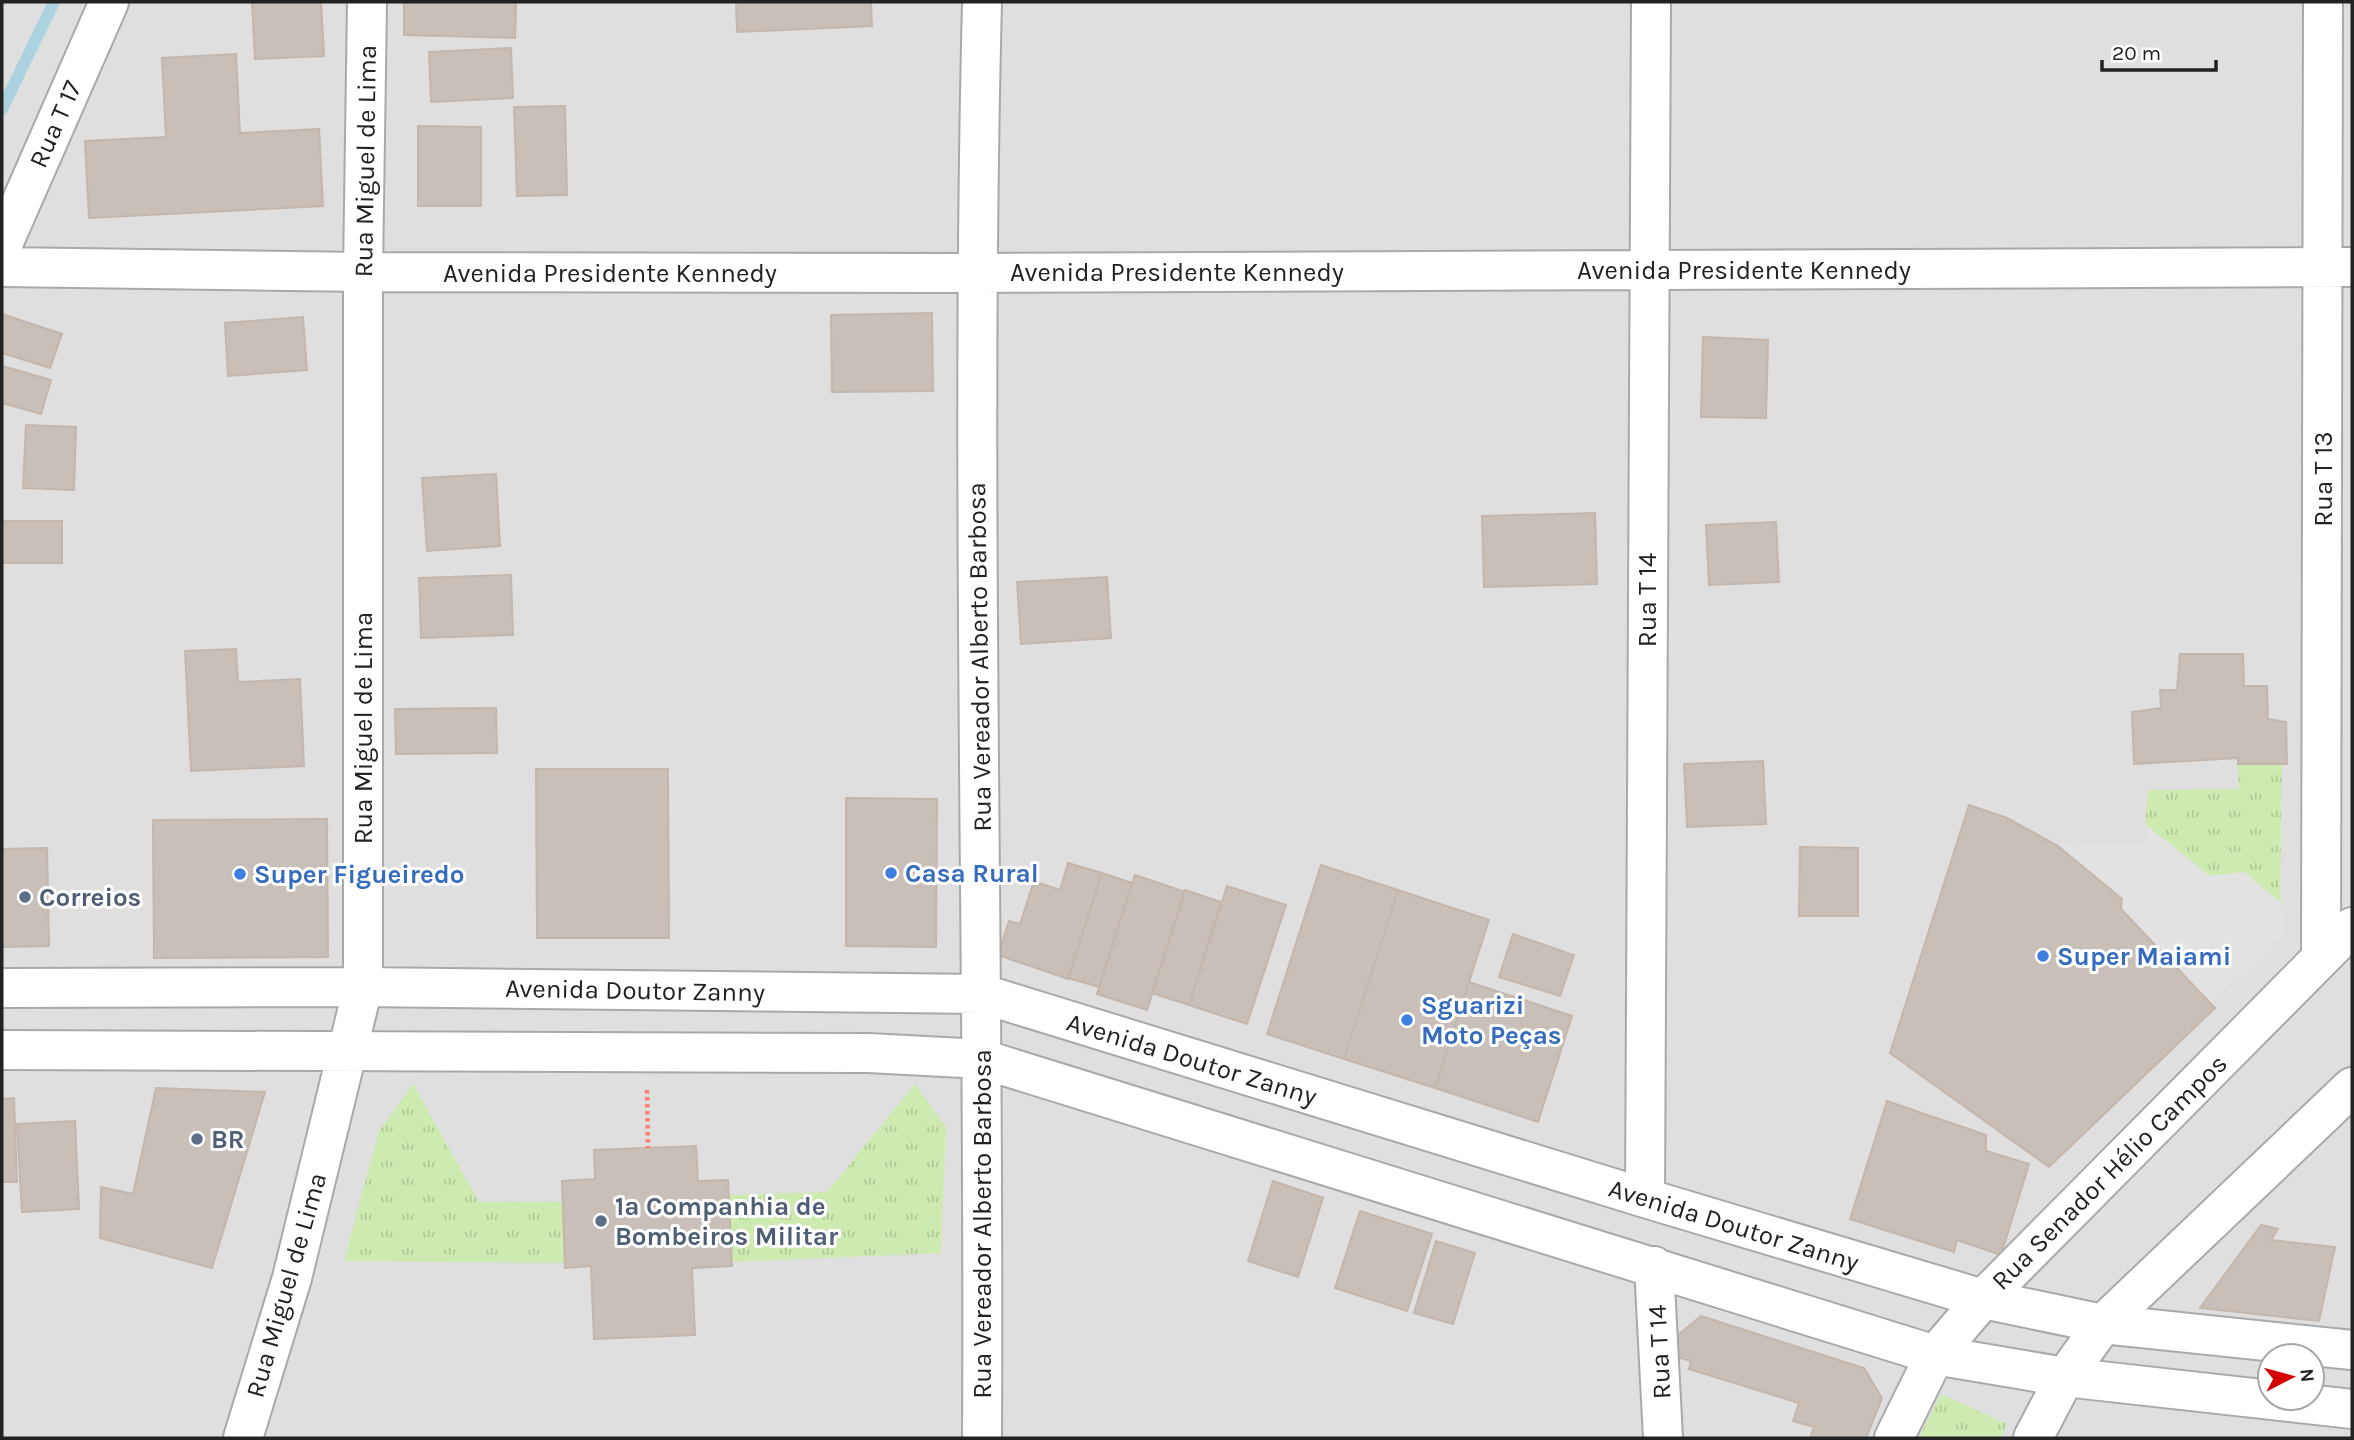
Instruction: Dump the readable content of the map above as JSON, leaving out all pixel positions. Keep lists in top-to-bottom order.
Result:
{
  "streets": {
    "street": [
      "Rua T 17",
      "Rua Miguel de Lima",
      "Avenida Presidente Kennedy",
      "Rua T 13",
      "Rua T 14",
      "Rua Vereador Alberto Barbosa",
      "Avenida Doutor Zanny",
      "Rua Senador Hélio Campos"
    ]
  },
  "crossings": [
    ["Rua Miguel de Lima", "Avenida Presidente Kennedy"],
    ["Rua Miguel de Lima", "Avenida Doutor Zanny"],
    ["Avenida Presidente Kennedy", "Rua T 13"],
    ["Avenida Presidente Kennedy", "Rua T 14"],
    ["Avenida Presidente Kennedy", "Rua Vereador Alberto Barbosa"],
    ["Rua T 13", "Rua Senador Hélio Campos"],
    ["Rua T 14", "Avenida Doutor Zanny"],
    ["Rua Vereador Alberto Barbosa", "Avenida Doutor Zanny"],
    ["Avenida Doutor Zanny", "Rua Senador Hélio Campos"]
  ],
  "places": [
    "Casa Rural",
    "Super Figueiredo",
    "Correios",
    "Super Maiami",
    "Sguarizi Moto Peças",
    "BR",
    "1ª Companhia de Bombeiros Militar"
  ],
  "scale_bar": "20 m",
  "north": "right"
}
